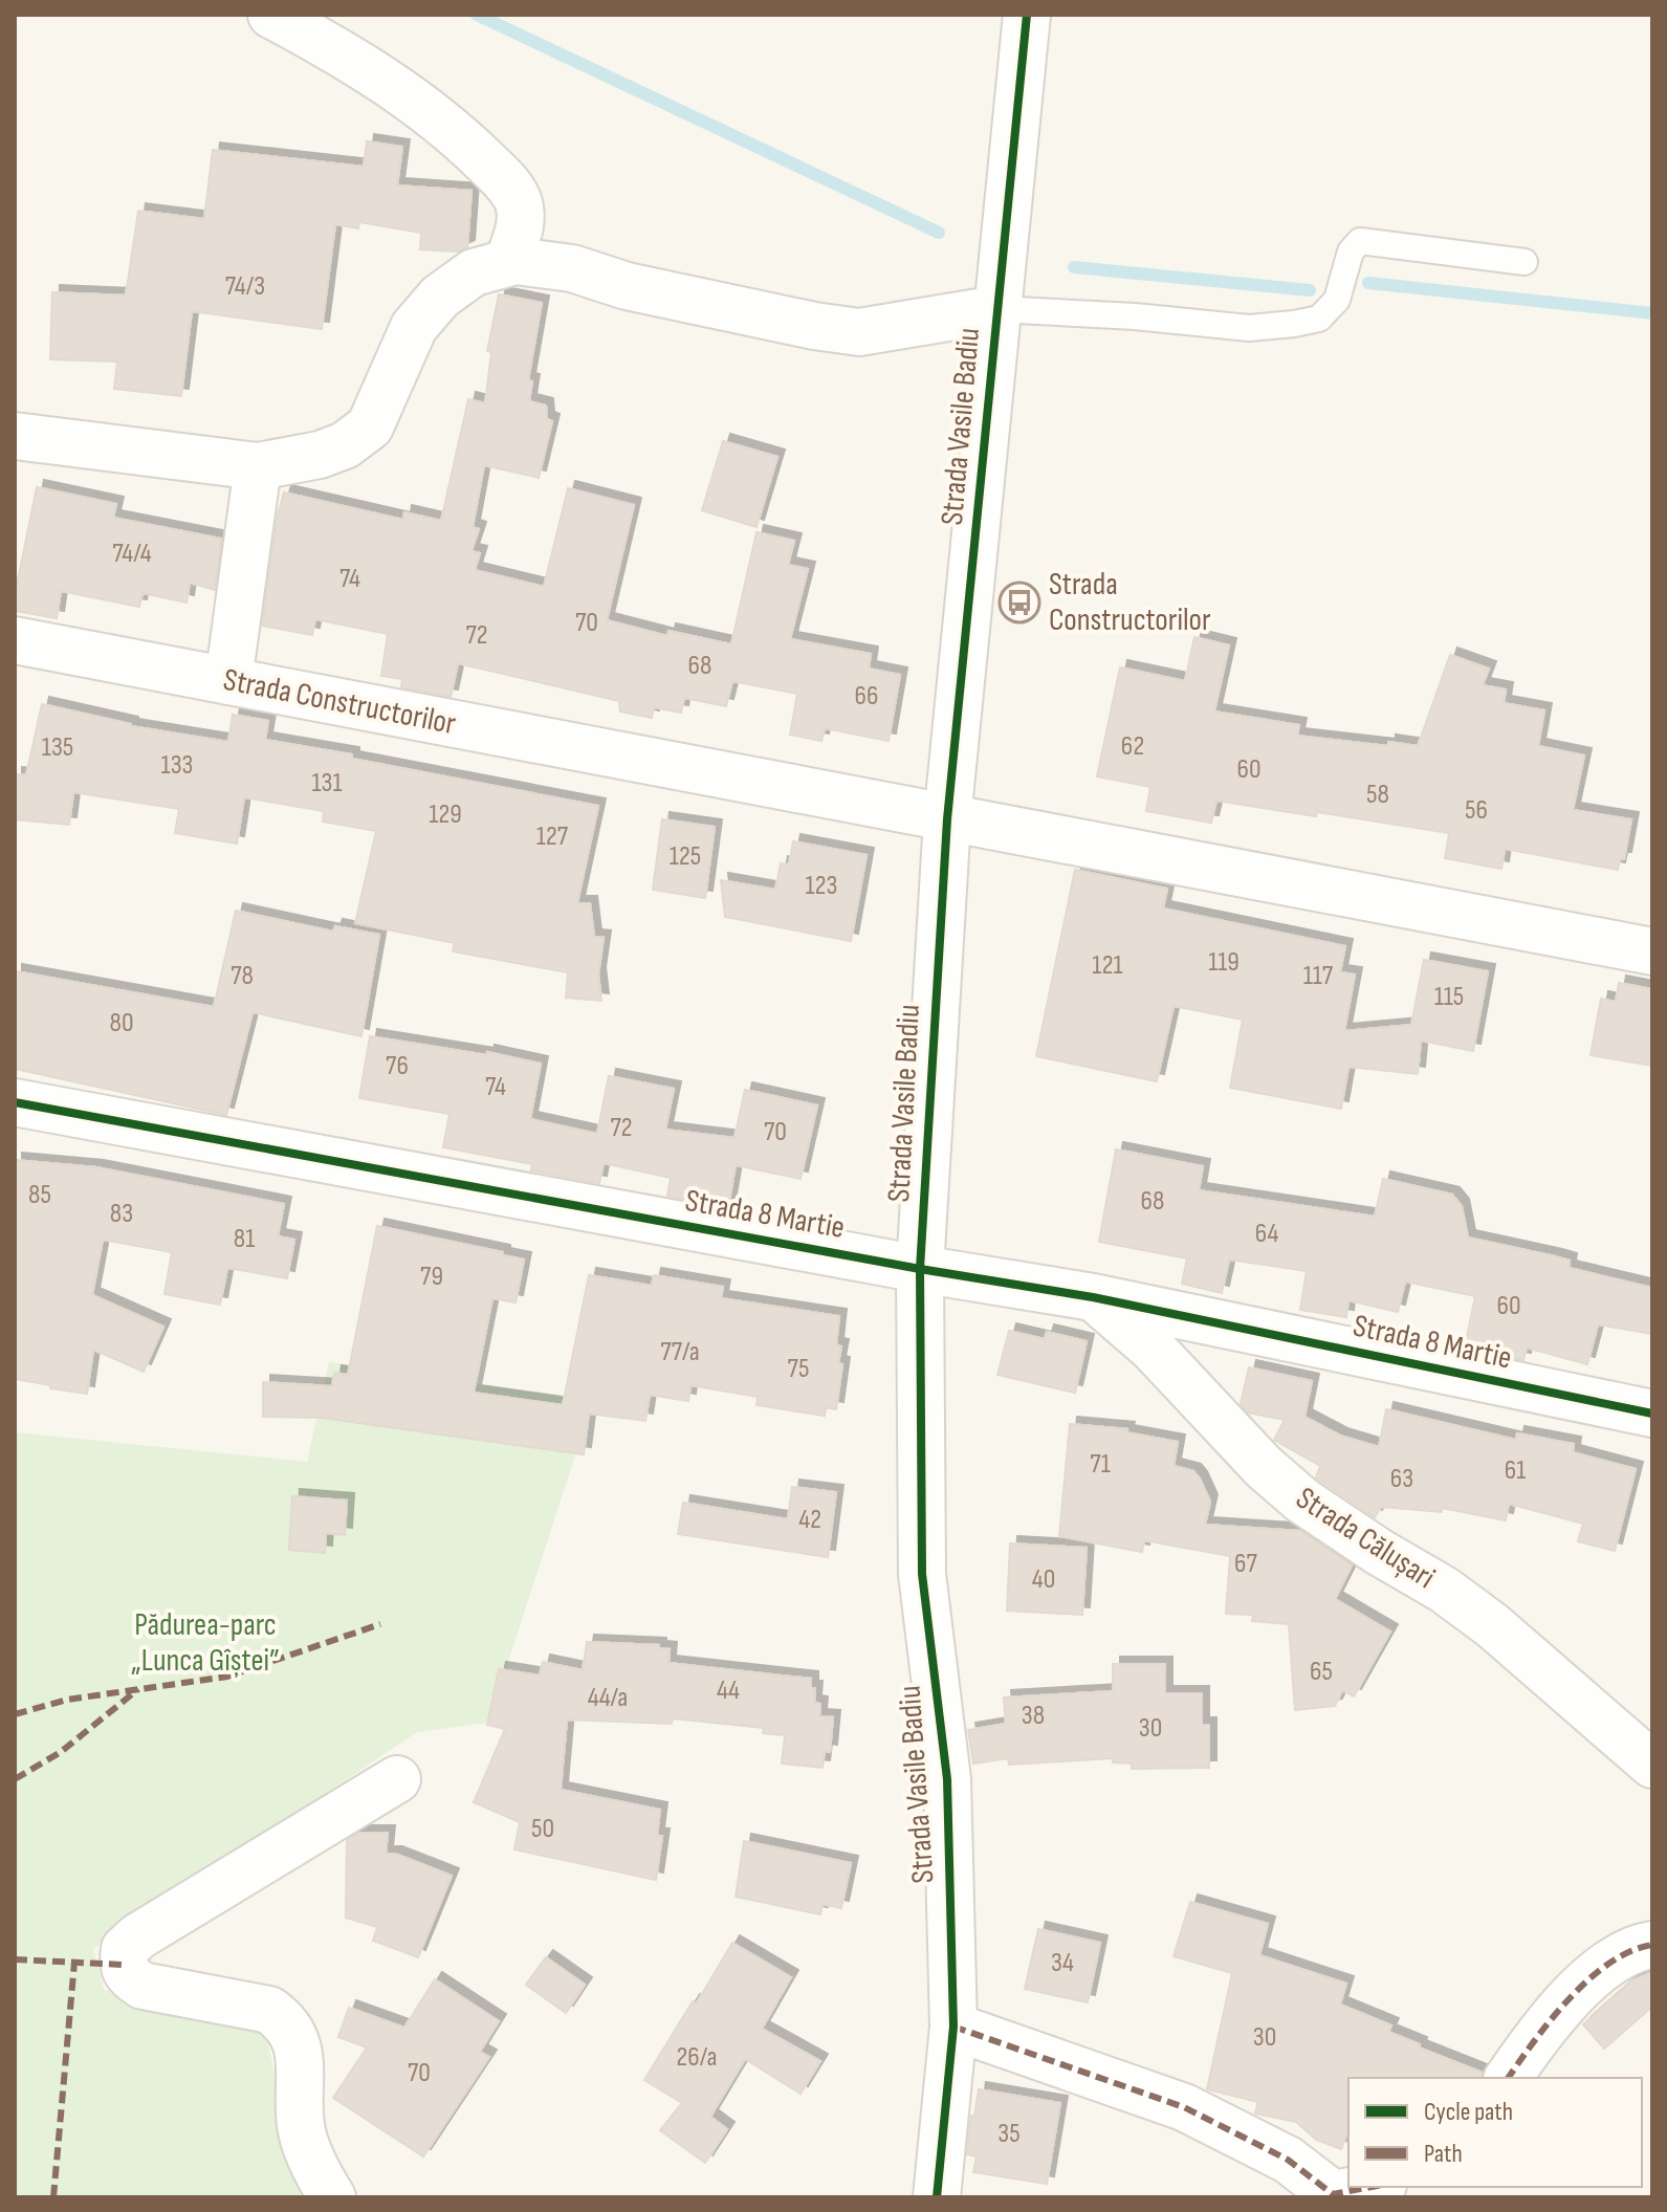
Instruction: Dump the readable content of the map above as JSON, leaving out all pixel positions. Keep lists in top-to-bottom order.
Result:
{
  "streets": {
    "street": [
      "Strada Vasile Badiu",
      "Strada Constructorilor",
      "Strada 8 Martie",
      "Strada Călușari"
    ]
  },
  "crossings": [
    ["Strada Vasile Badiu", "Strada Constructorilor"],
    ["Strada Vasile Badiu", "Strada 8 Martie"],
    ["Strada 8 Martie", "Strada Călușari"]
  ],
  "parks": ["Pădurea-parc „Lunca Gîștei”"],
  "places": {
    "bus stop": ["Strada Constructorilor"]
  },
  "house_numbers": [
    "74/3",
    "74/4",
    "74",
    "70",
    "72",
    "68",
    "66",
    "62",
    "135",
    "133",
    "60",
    "131",
    "58",
    "56",
    "129",
    "127",
    "125",
    "123",
    "119",
    "121",
    "78",
    "117",
    "115",
    "80",
    "76",
    "74",
    "72",
    "70",
    "85",
    "68",
    "83",
    "64",
    "81",
    "79",
    "60",
    "77/a",
    "75",
    "71",
    "61",
    "63",
    "42",
    "67",
    "40",
    "65",
    "44",
    "44/a",
    "38",
    "30",
    "50",
    "34",
    "30",
    "26/a",
    "70",
    "35"
  ],
  "legend": ["Cycle path", "Path"]
}
